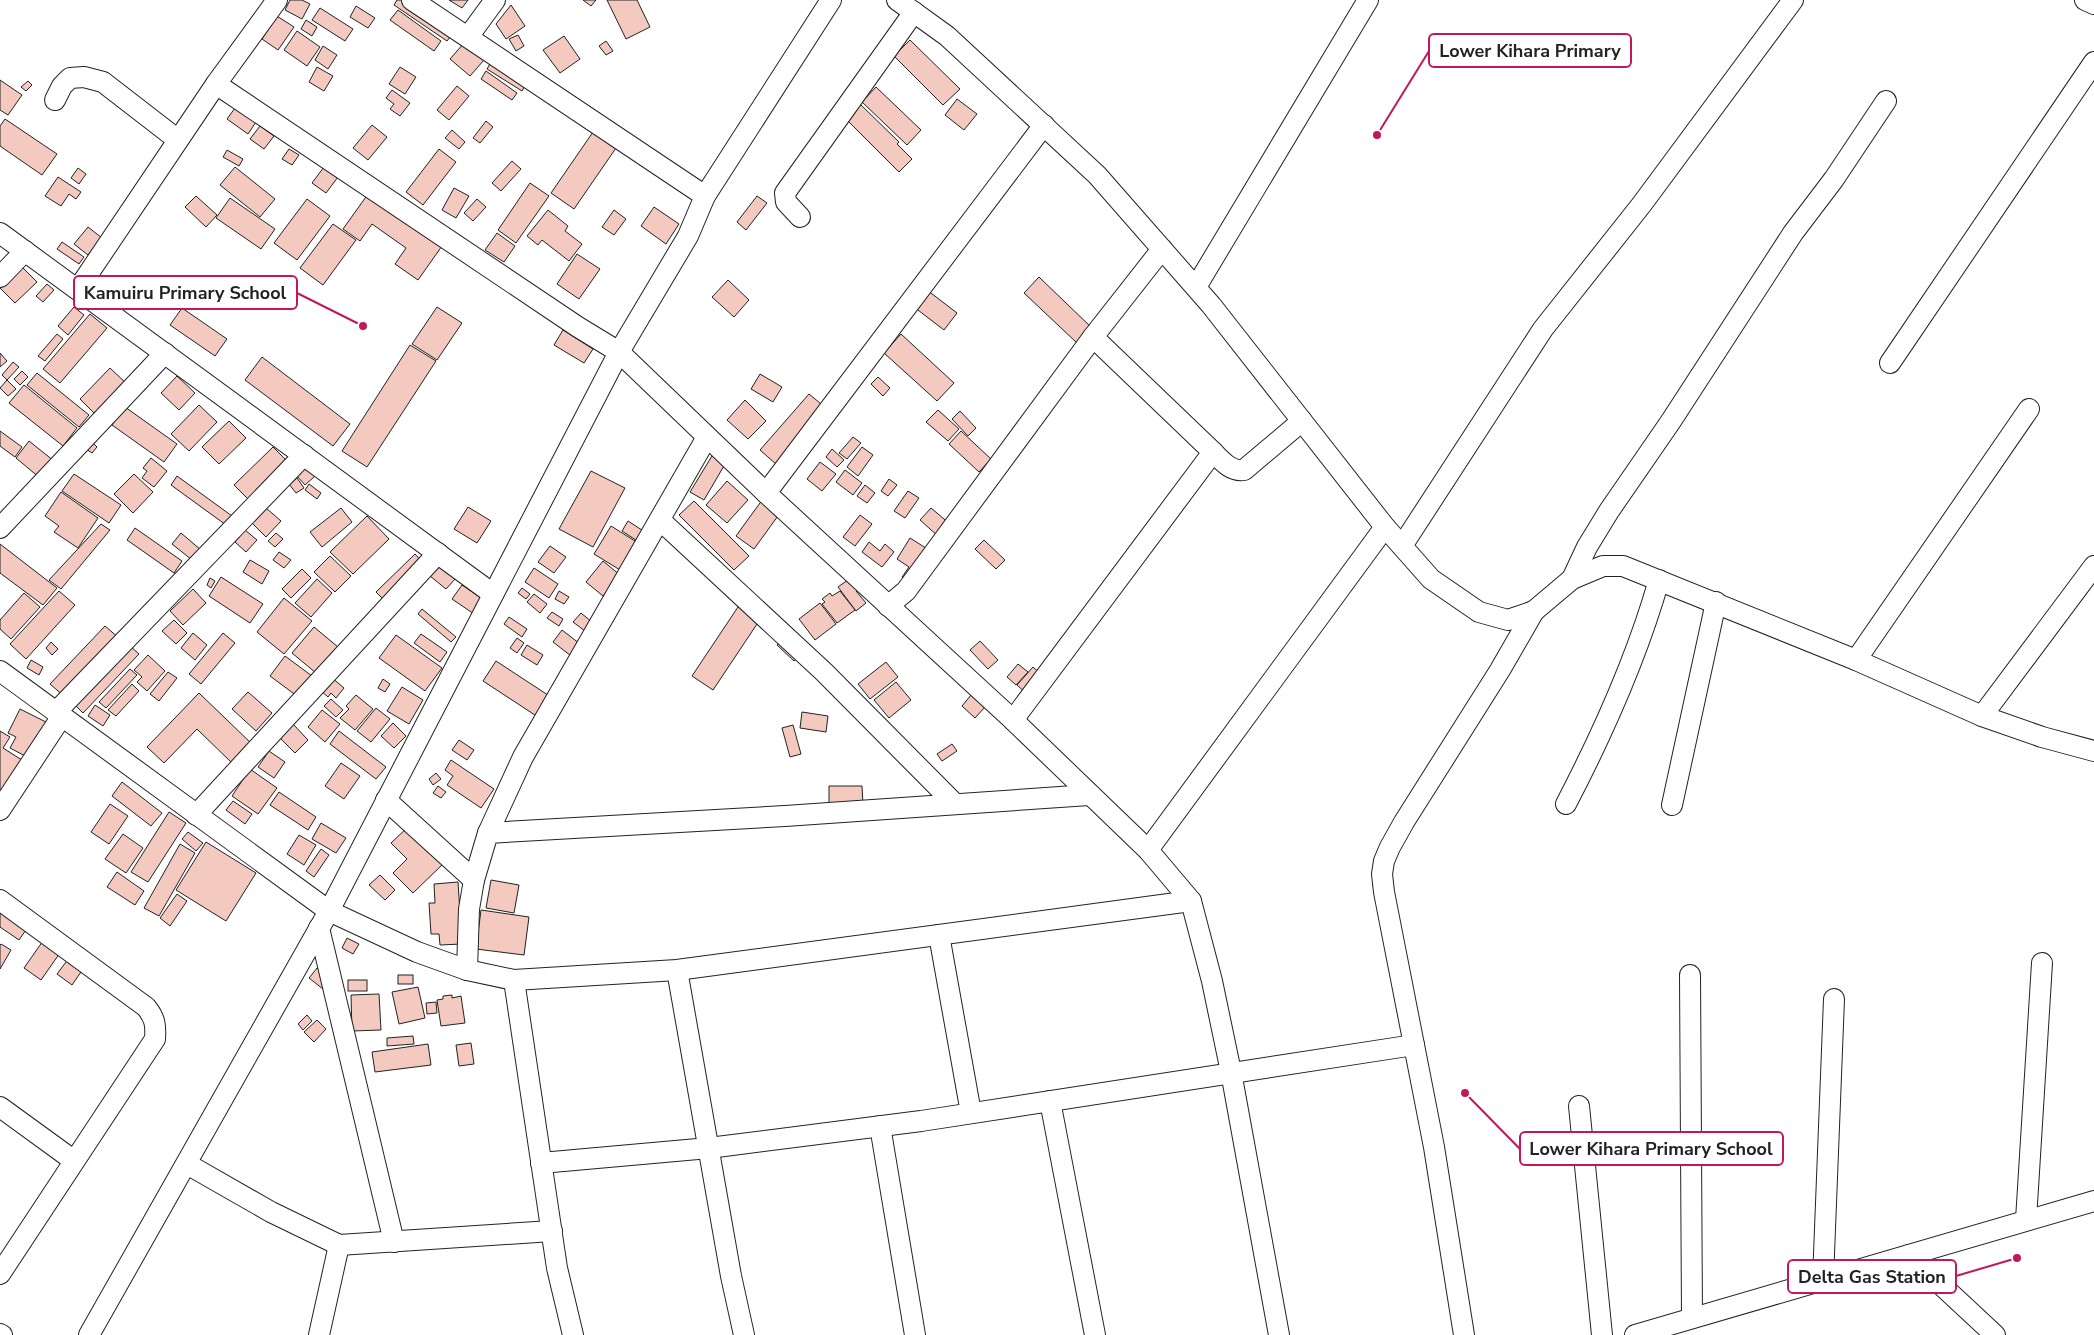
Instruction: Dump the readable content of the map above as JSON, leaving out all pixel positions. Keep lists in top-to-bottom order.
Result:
{
  "places": [
    "Lower Kihara Primary",
    "Kamuiru Primary School",
    "Lower Kihara Primary School",
    "Delta Gas Station"
  ]
}
